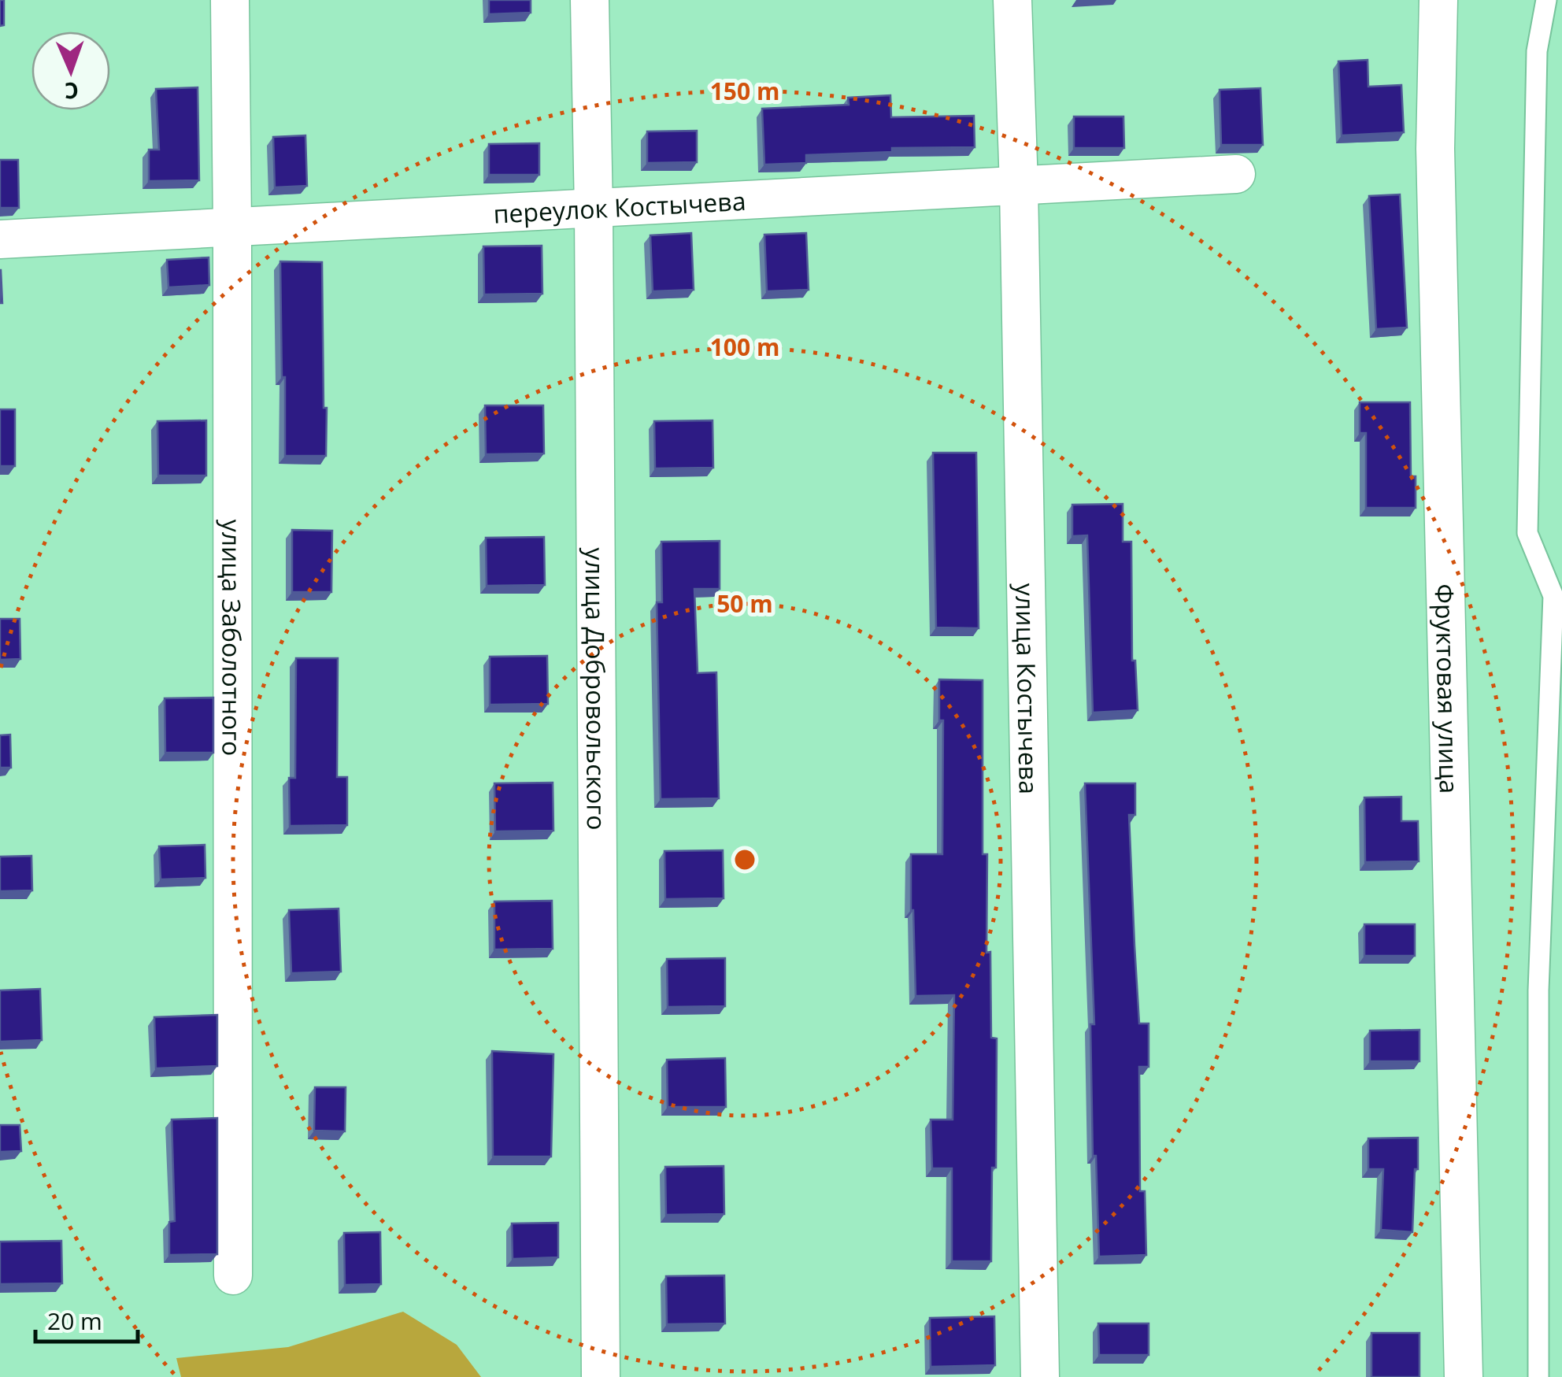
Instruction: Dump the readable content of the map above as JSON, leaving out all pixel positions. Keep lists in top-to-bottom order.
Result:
{
  "streets": {
    "street": [
      "переулок Костычева",
      "улица Заболотного",
      "улица Добровольского",
      "улица Костычева",
      "Фруктовая улица"
    ]
  },
  "crossings": [
    ["переулок Костычева", "улица Заболотного"],
    ["переулок Костычева", "улица Добровольского"],
    ["переулок Костычева", "улица Костычева"]
  ],
  "scale_bar": "20 m",
  "north": "bottom",
  "rings": ["150 m", "100 m", "50 m"]
}
